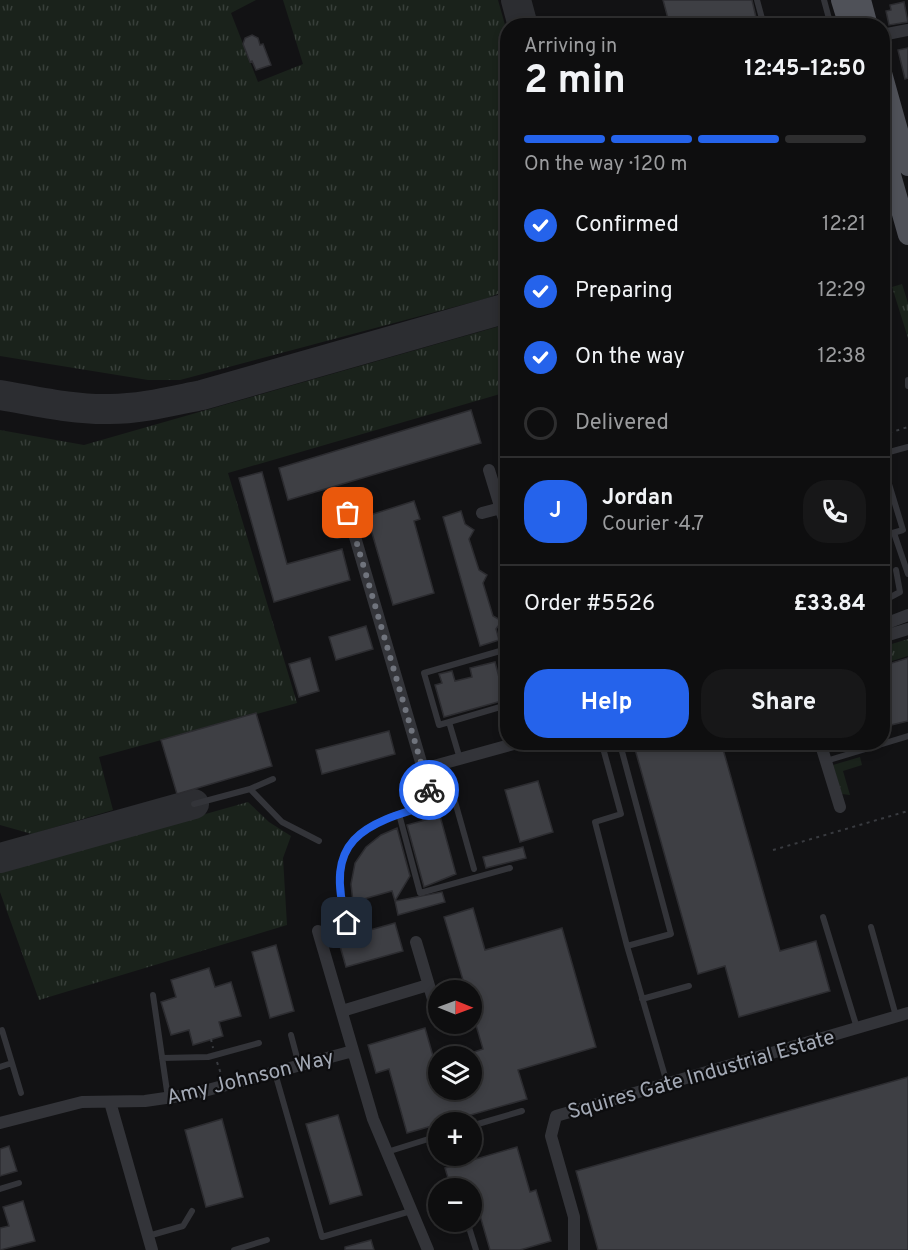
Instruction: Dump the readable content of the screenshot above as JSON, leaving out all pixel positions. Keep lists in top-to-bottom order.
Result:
{
  "streets": {
    "street": ["Squires Gate Industrial Estate", "Amy Johnson Way"]
  },
  "north": "right",
  "page": {
    "heading": ["2 min", "Arriving in", "12:45–12:50"],
    "panel": [
      "Jordan",
      "Courier · 4.7",
      "Order #5526",
      "£33.84"
    ],
    "bar": "On the way · 120 m",
    "list": [
      ["Confirmed", "12:21"],
      ["Preparing", "12:29"],
      ["On the way", "12:38"],
      "Delivered"
    ],
    "round": "J",
    "buttons": ["Help", "Share"],
    "map_buttons": ["+", "−"]
  }
}
